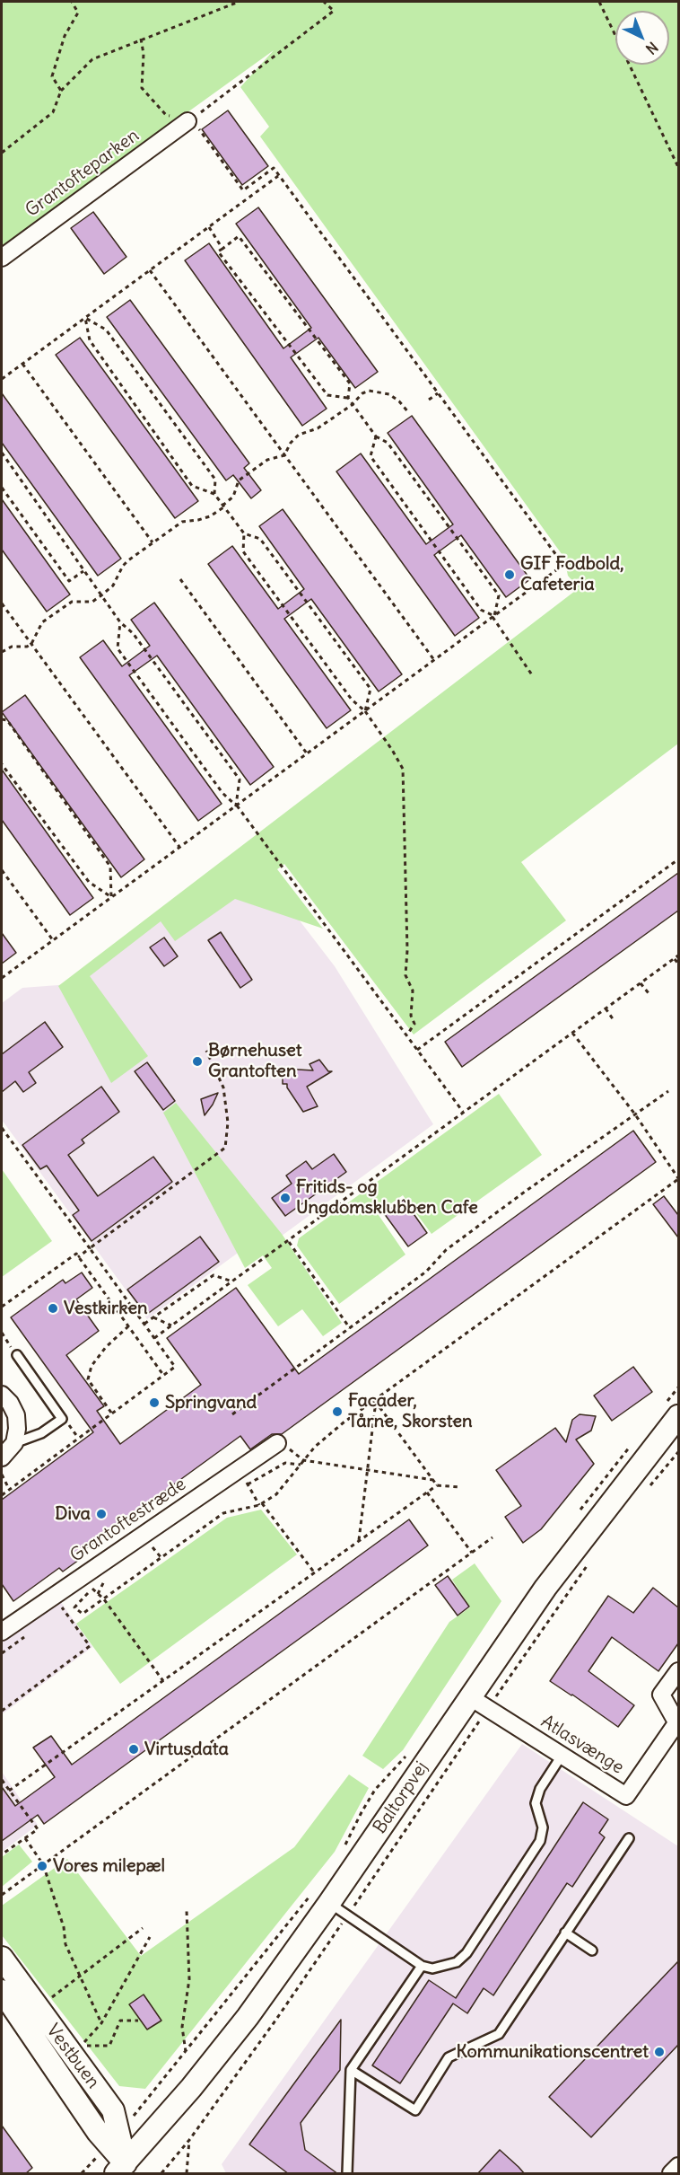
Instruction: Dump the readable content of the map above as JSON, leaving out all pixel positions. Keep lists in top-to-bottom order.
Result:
{
  "streets": {
    "street": [
      "Grantofteparken",
      "Grantoftestræde",
      "Atlasvænge",
      "Baltorpvej",
      "Vestbuen"
    ]
  },
  "crossings": [
    ["Atlasvænge", "Baltorpvej"],
    ["Baltorpvej", "Vestbuen"]
  ],
  "places": [
    "GIF Fodbold, Cafeteria",
    "Børnehuset Grantoften",
    "Fritids- og Ungdomsklubben Cafe",
    "Vestkirken",
    "Springvand",
    "Facader, Tårne, Skorsten",
    "Diva",
    "Virtusdata",
    "Vores milepæl",
    "Kommunikationscentret"
  ],
  "north": "bottom right"
}
